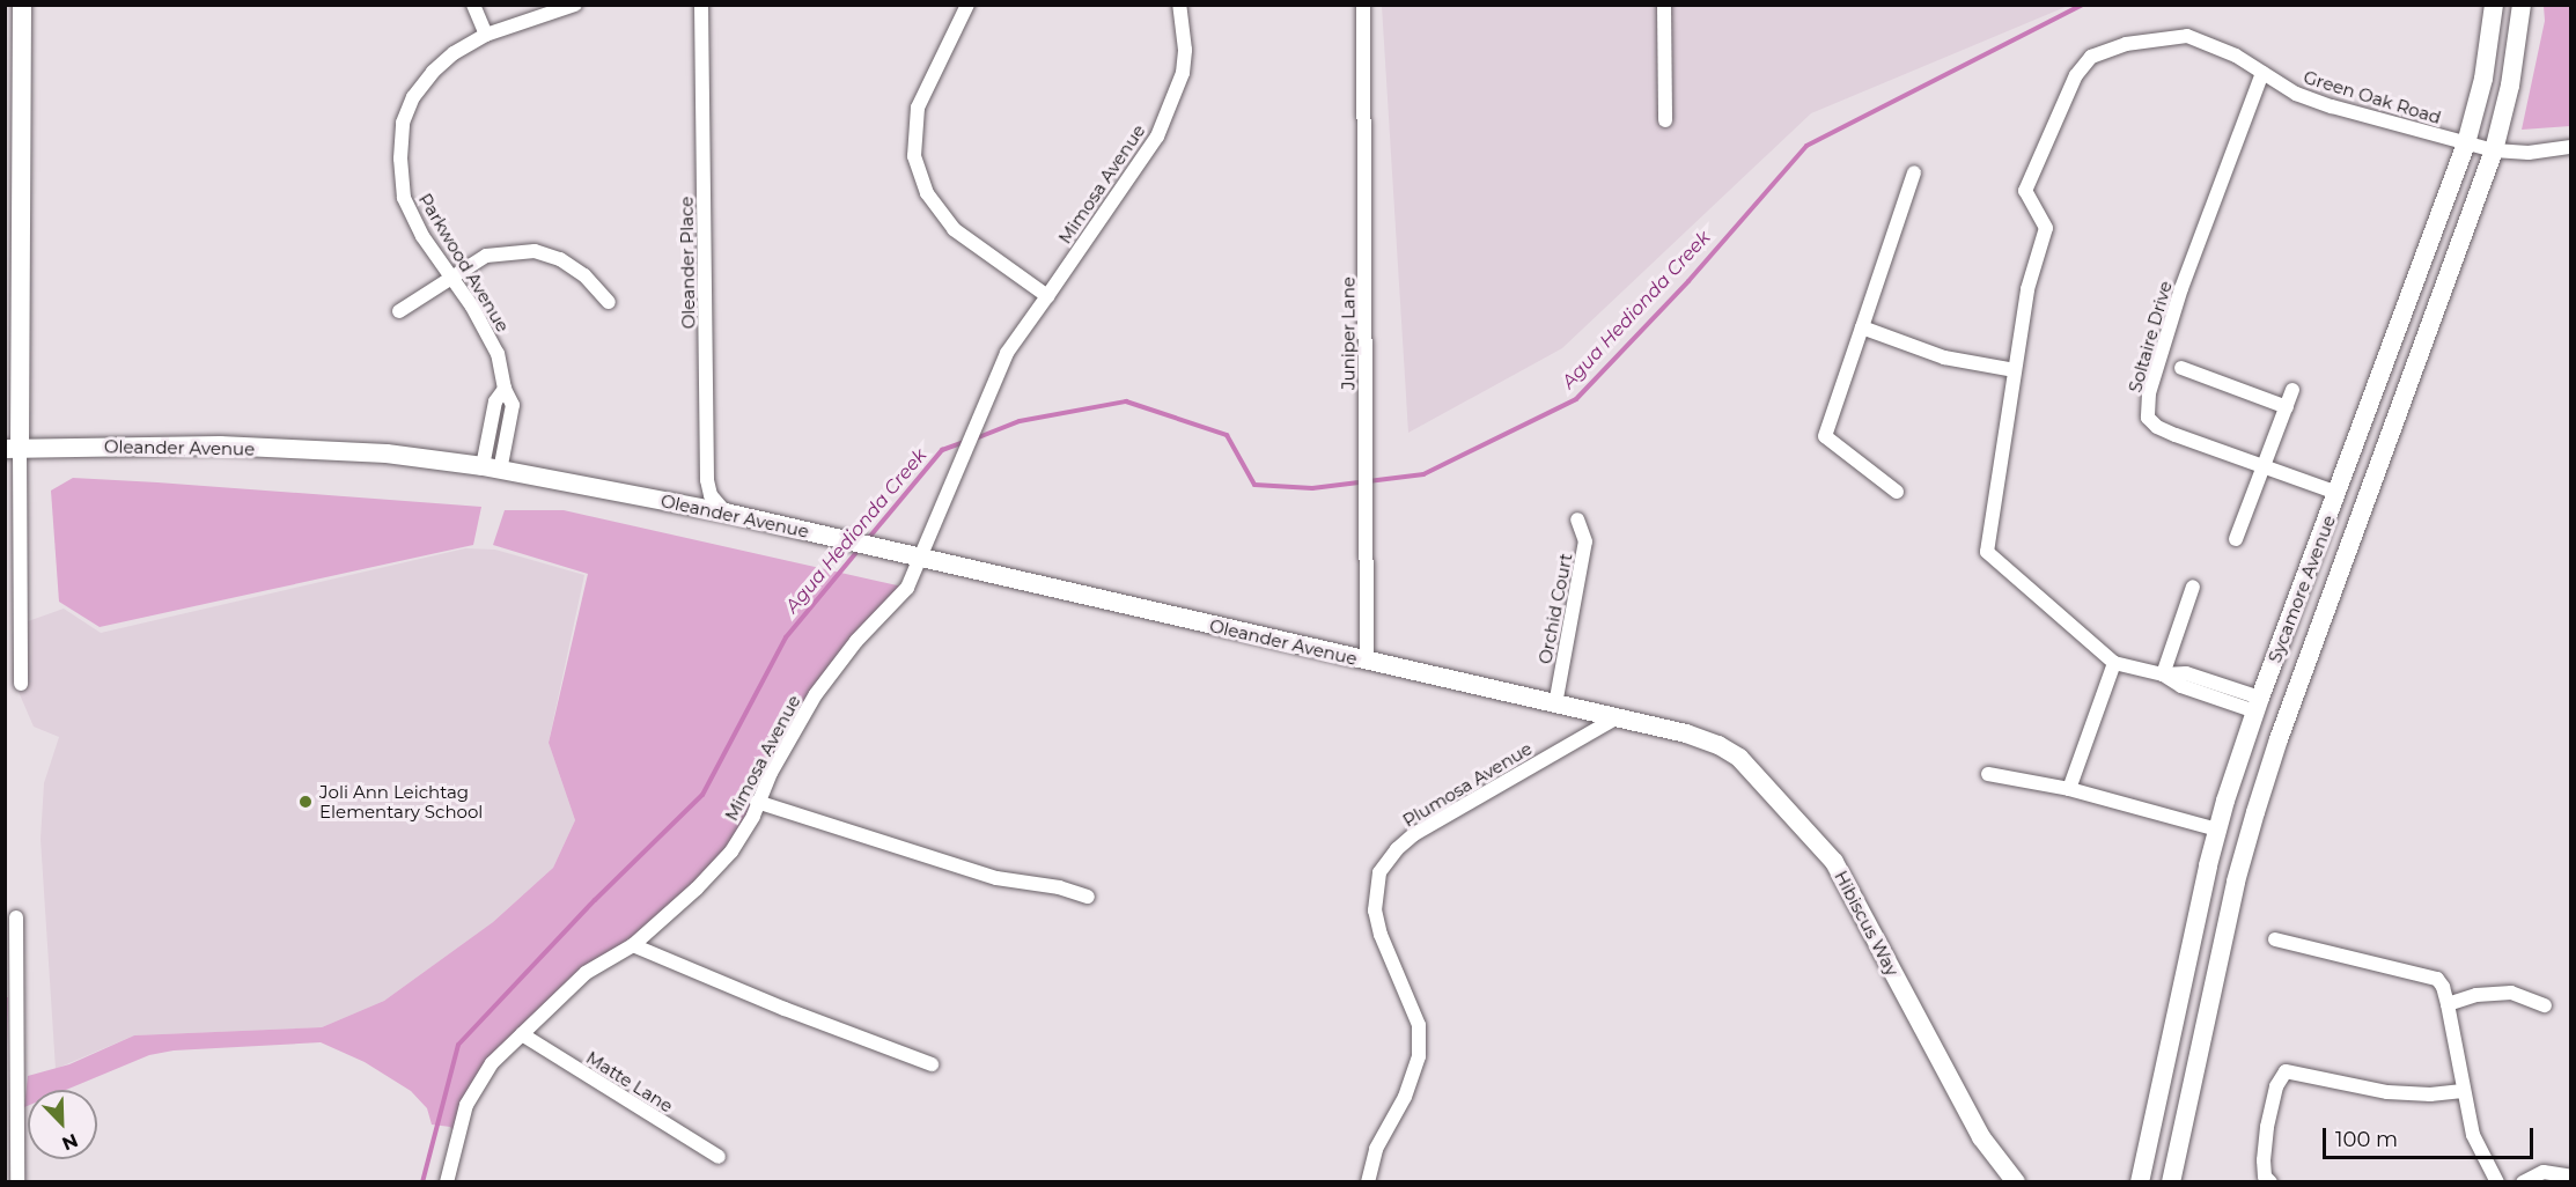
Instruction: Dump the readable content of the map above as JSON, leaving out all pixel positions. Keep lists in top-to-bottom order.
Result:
{
  "streets": {
    "street": [
      "Green Oak Road",
      "Mimosa Avenue",
      "Parkwood Avenue",
      "Oleander Place",
      "Juniper Lane",
      "Soltaire Drive",
      "Oleander Avenue",
      "Sycamore Avenue",
      "Orchid Court",
      "Plumosa Avenue",
      "Hibiscus Way",
      "Matte Lane"
    ]
  },
  "crossings": [
    ["Green Oak Road", "Soltaire Drive"],
    ["Green Oak Road", "Sycamore Avenue"],
    ["Mimosa Avenue", "Oleander Avenue"],
    ["Mimosa Avenue", "Matte Lane"],
    ["Parkwood Avenue", "Oleander Avenue"],
    ["Oleander Place", "Oleander Avenue"],
    ["Juniper Lane", "Oleander Avenue"],
    ["Soltaire Drive", "Sycamore Avenue"],
    ["Oleander Avenue", "Orchid Court"],
    ["Oleander Avenue", "Plumosa Avenue"],
    ["Oleander Avenue", "Hibiscus Way"],
    ["Plumosa Avenue", "Hibiscus Way"]
  ],
  "water": ["Agua Hedionda Creek"],
  "places": ["Joli Ann Leichtag Elementary School"],
  "scale_bar": "100 m",
  "north": "bottom right"
}
